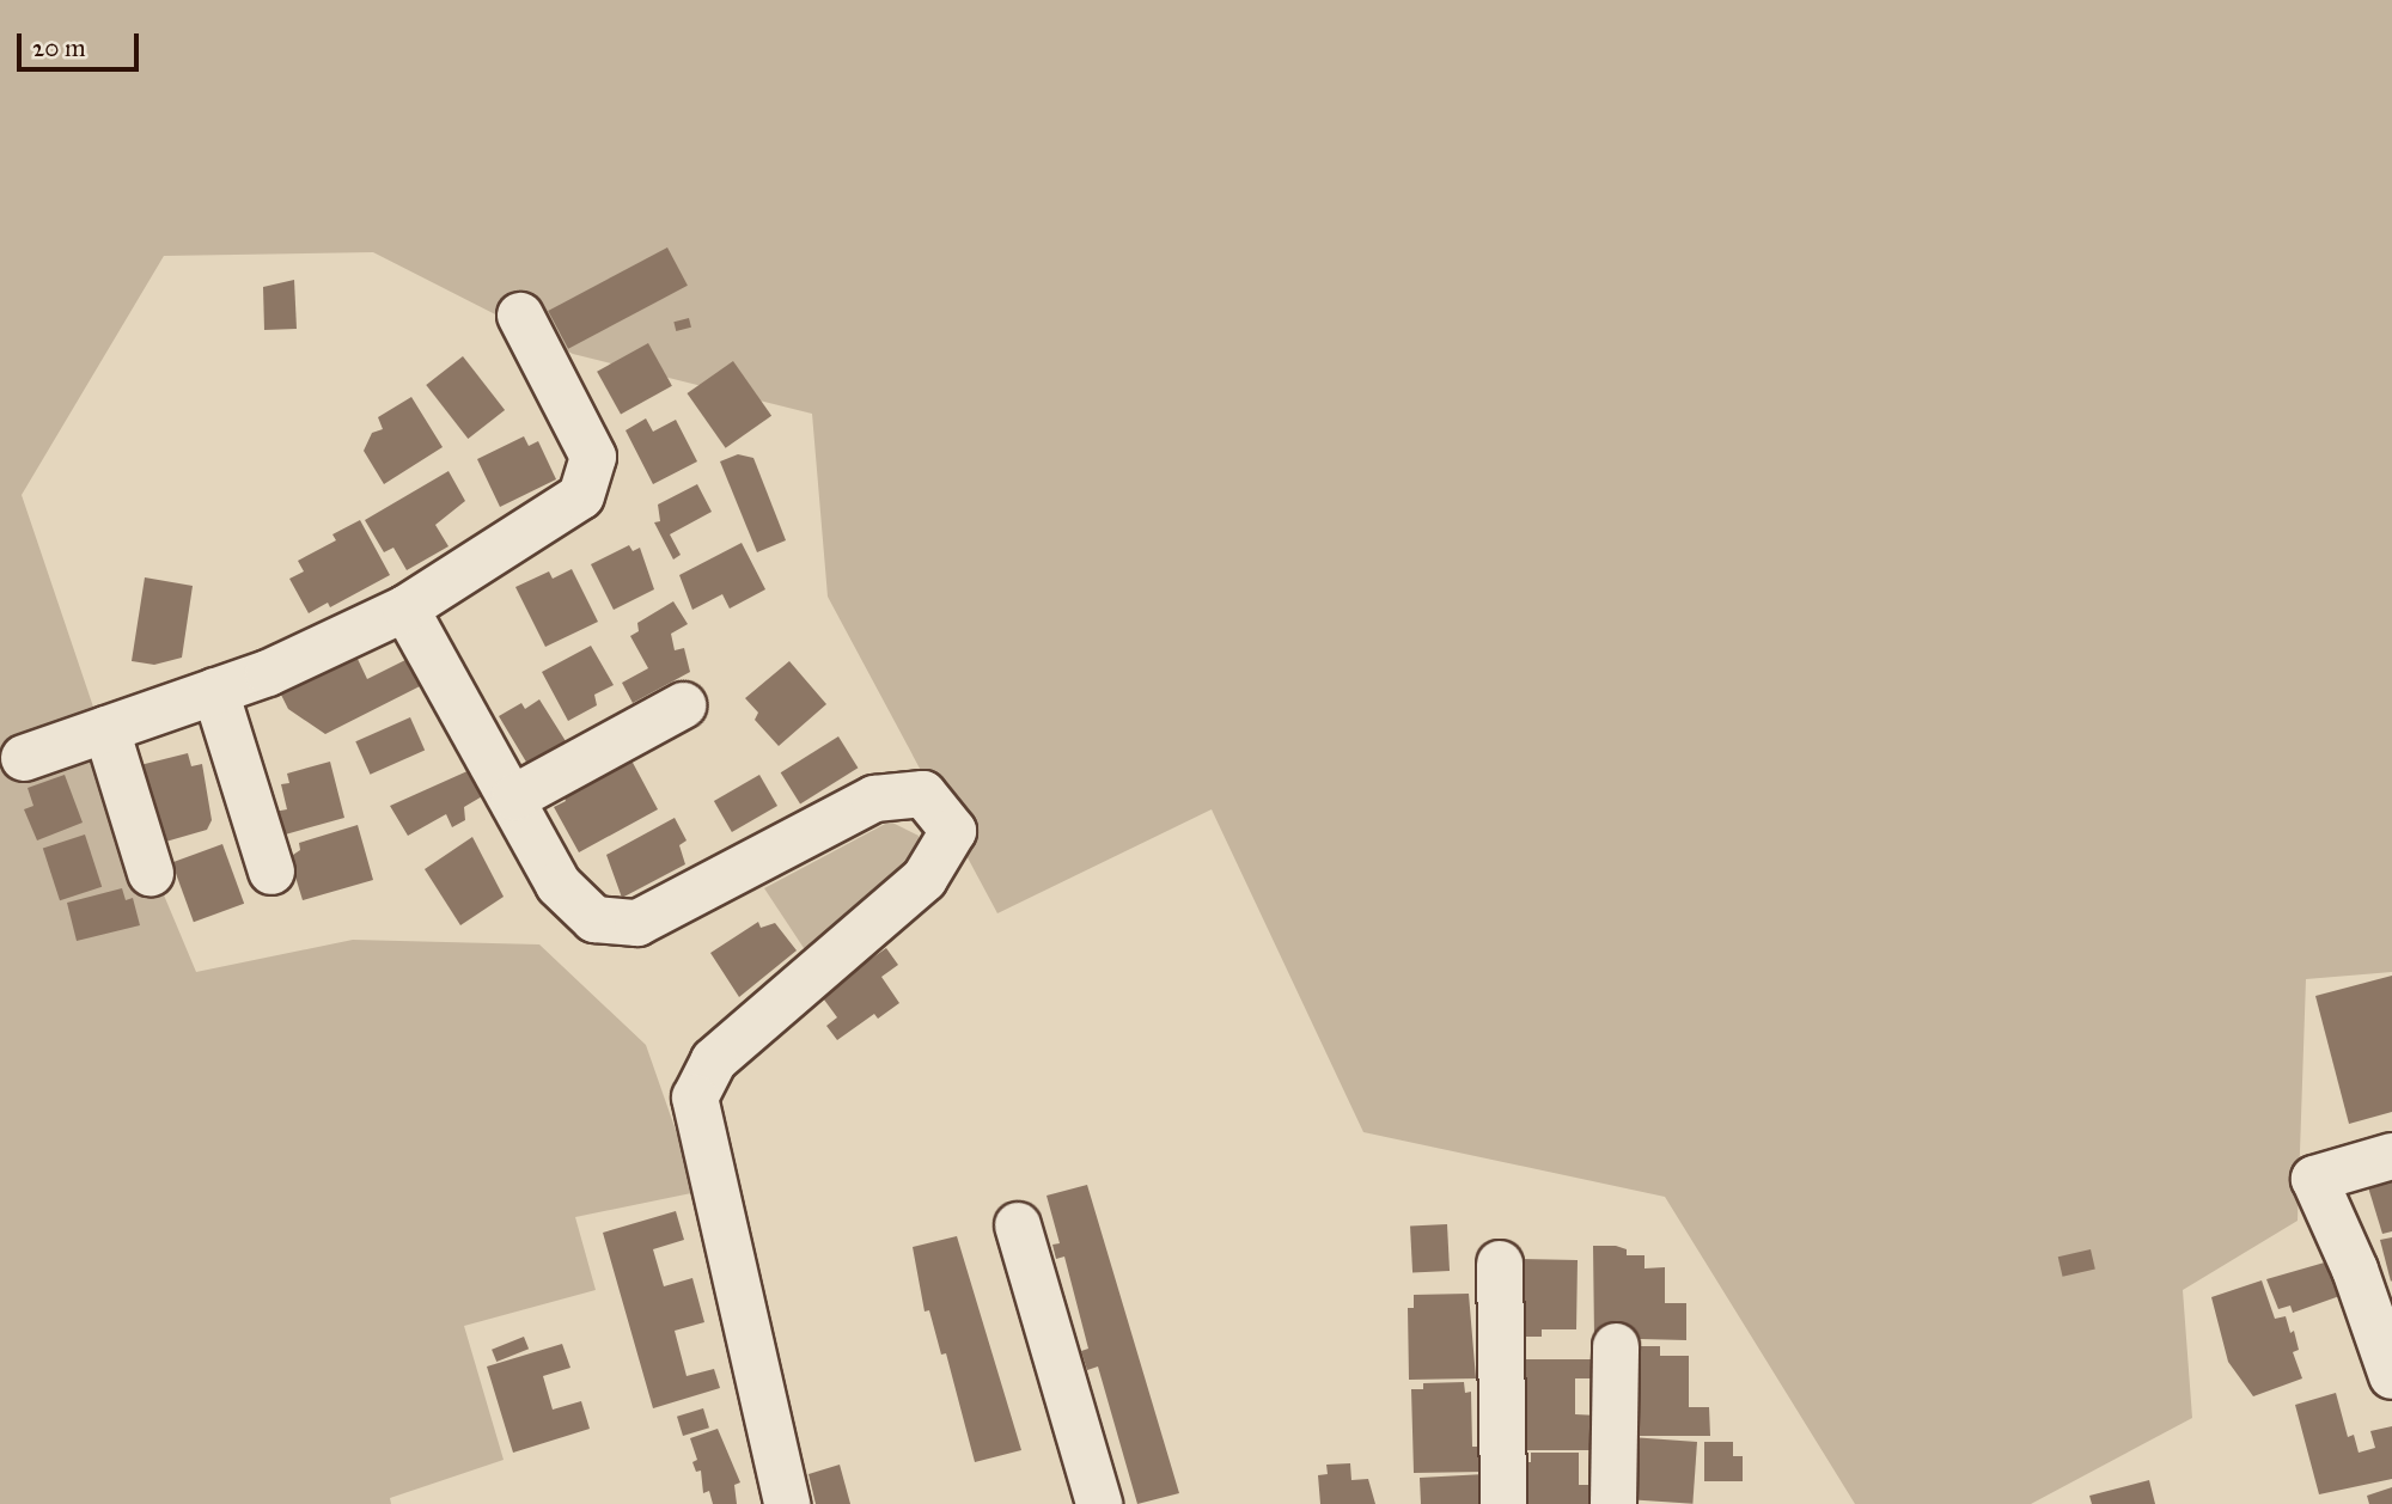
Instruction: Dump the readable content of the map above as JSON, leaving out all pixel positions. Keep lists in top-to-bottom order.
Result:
{
  "scale_bar": "20 m"
}
